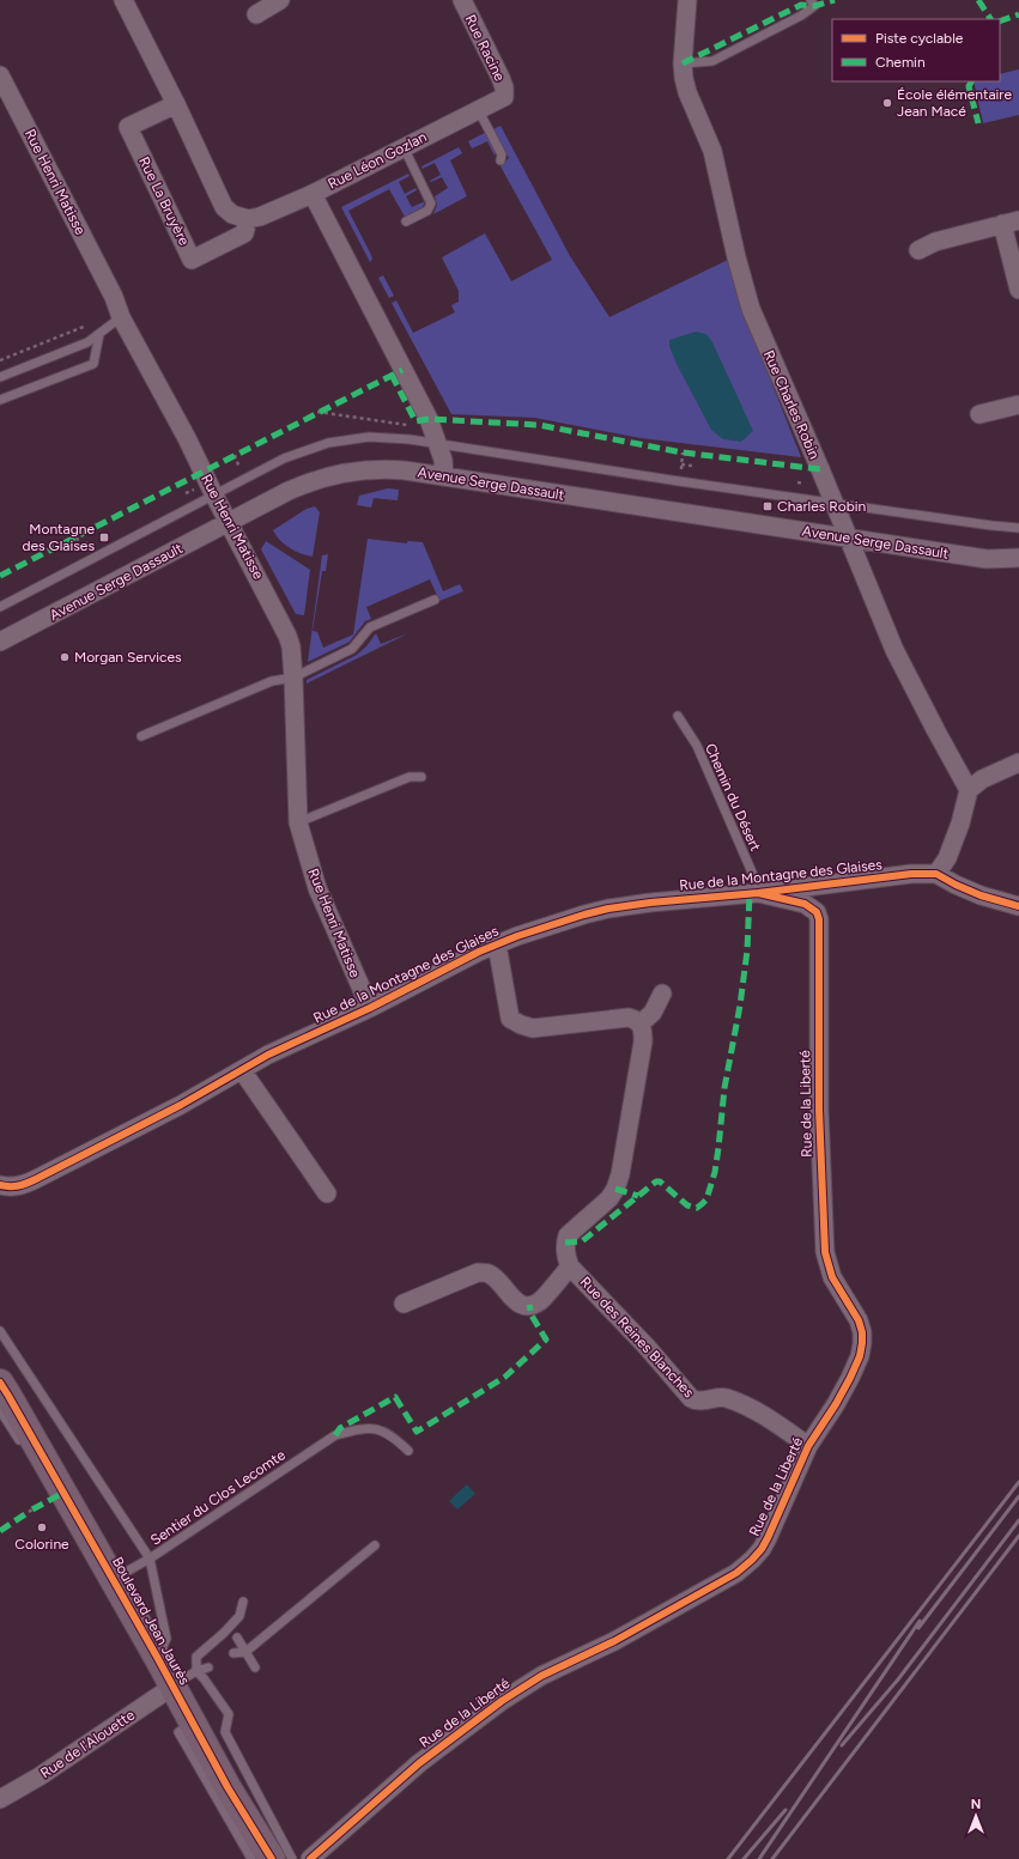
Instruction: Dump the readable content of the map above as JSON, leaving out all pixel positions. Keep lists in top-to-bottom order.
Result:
{
  "streets": {
    "main road": ["Boulevard Jean Jaurès"],
    "street": [
      "Rue Racine",
      "Rue Léon Gozlan",
      "Rue Henri Matisse",
      "Rue La Bruyère",
      "Rue Charles Robin",
      "Avenue Serge Dassault",
      "Rue de la Montagne des Glaises",
      "Rue de la Liberté",
      "Rue des Reines Blanches",
      "Rue de l'Alouette"
    ],
    "lane": ["Chemin du Désert", "Sentier du Clos Lecomte"]
  },
  "crossings": [
    ["Rue Racine", "Rue Léon Gozlan"],
    ["Rue Léon Gozlan", "Rue La Bruyère"],
    ["Rue Henri Matisse", "Avenue Serge Dassault"],
    ["Rue Henri Matisse", "Rue de la Montagne des Glaises"],
    ["Rue Charles Robin", "Avenue Serge Dassault"],
    ["Chemin du Désert", "Rue de la Montagne des Glaises"],
    ["Chemin du Désert", "Rue de la Liberté"],
    ["Rue de la Montagne des Glaises", "Rue de la Liberté"],
    ["Rue de la Liberté", "Rue des Reines Blanches"],
    ["Sentier du Clos Lecomte", "Boulevard Jean Jaurès"],
    ["Boulevard Jean Jaurès", "Rue de l'Alouette"]
  ],
  "places": {
    "other": ["École élémentaire Jean Macé", "Morgan Services", "Colorine"],
    "transit": ["Charles Robin", "Montagne des Glaises"]
  },
  "legend": ["Piste cyclable", "Chemin"],
  "north": "top"
}
